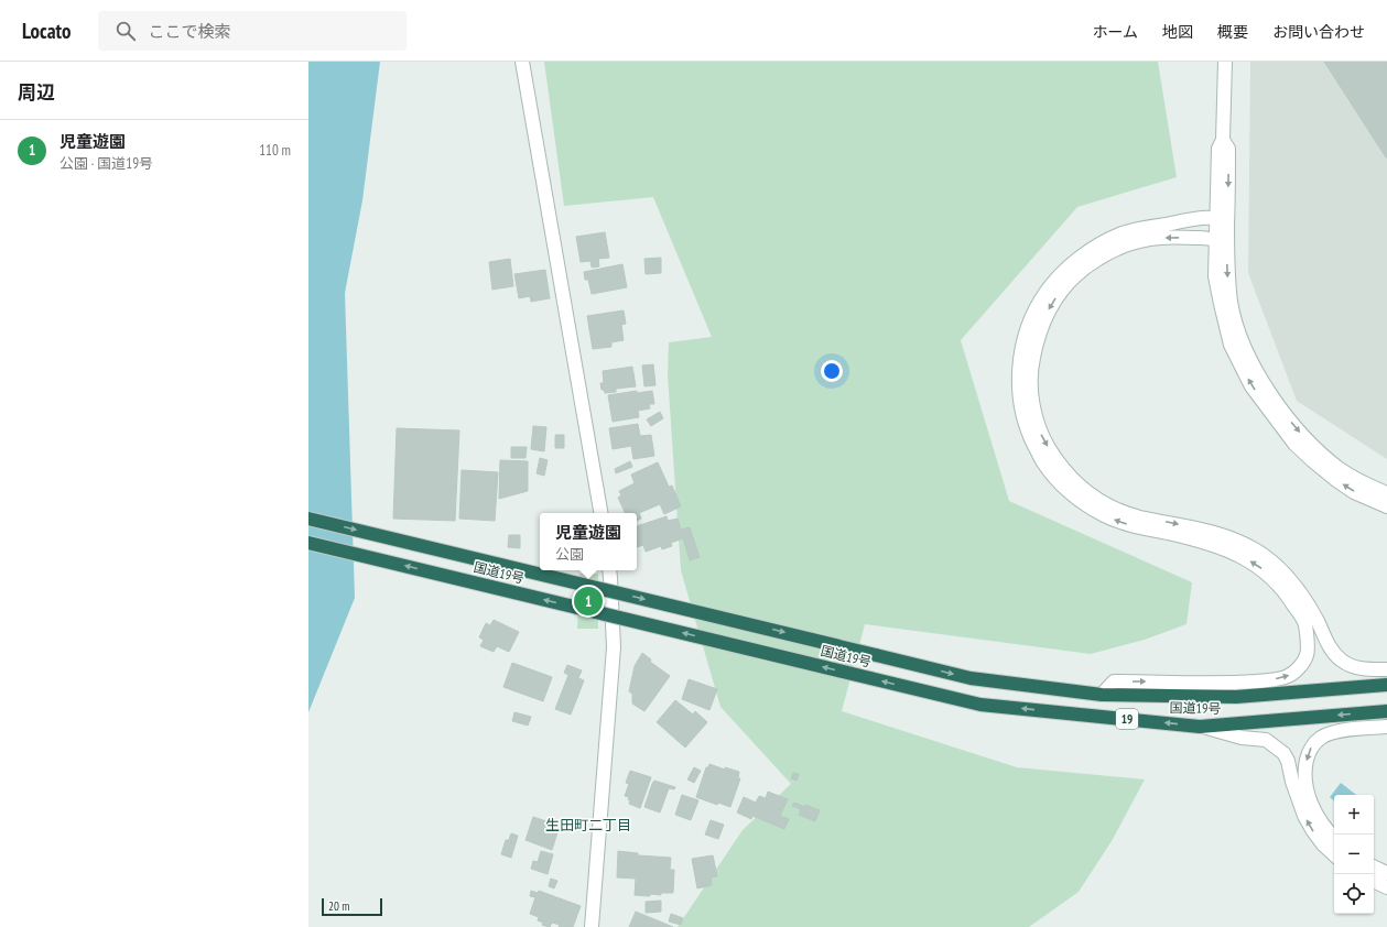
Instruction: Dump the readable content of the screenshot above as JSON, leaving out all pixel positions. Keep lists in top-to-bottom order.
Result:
{
  "streets": {
    "highway": ["国道19号", "19"]
  },
  "districts": ["生田町二丁目"],
  "scale_bar": "20 m",
  "page": {
    "header": "Locato",
    "search": "ここで検索",
    "nav": [
      "ホーム",
      "地図",
      "概要",
      "お問い合わせ"
    ],
    "heading": "周辺",
    "list": [
      {
        "mark": "1",
        "name": "児童遊園",
        "note": "公園 · 国道19号",
        "value": "110 m"
      }
    ],
    "popup": ["児童遊園", "公園"],
    "pins": "1",
    "map_buttons": ["+", "−"],
    "scale": "20 m"
  }
}
